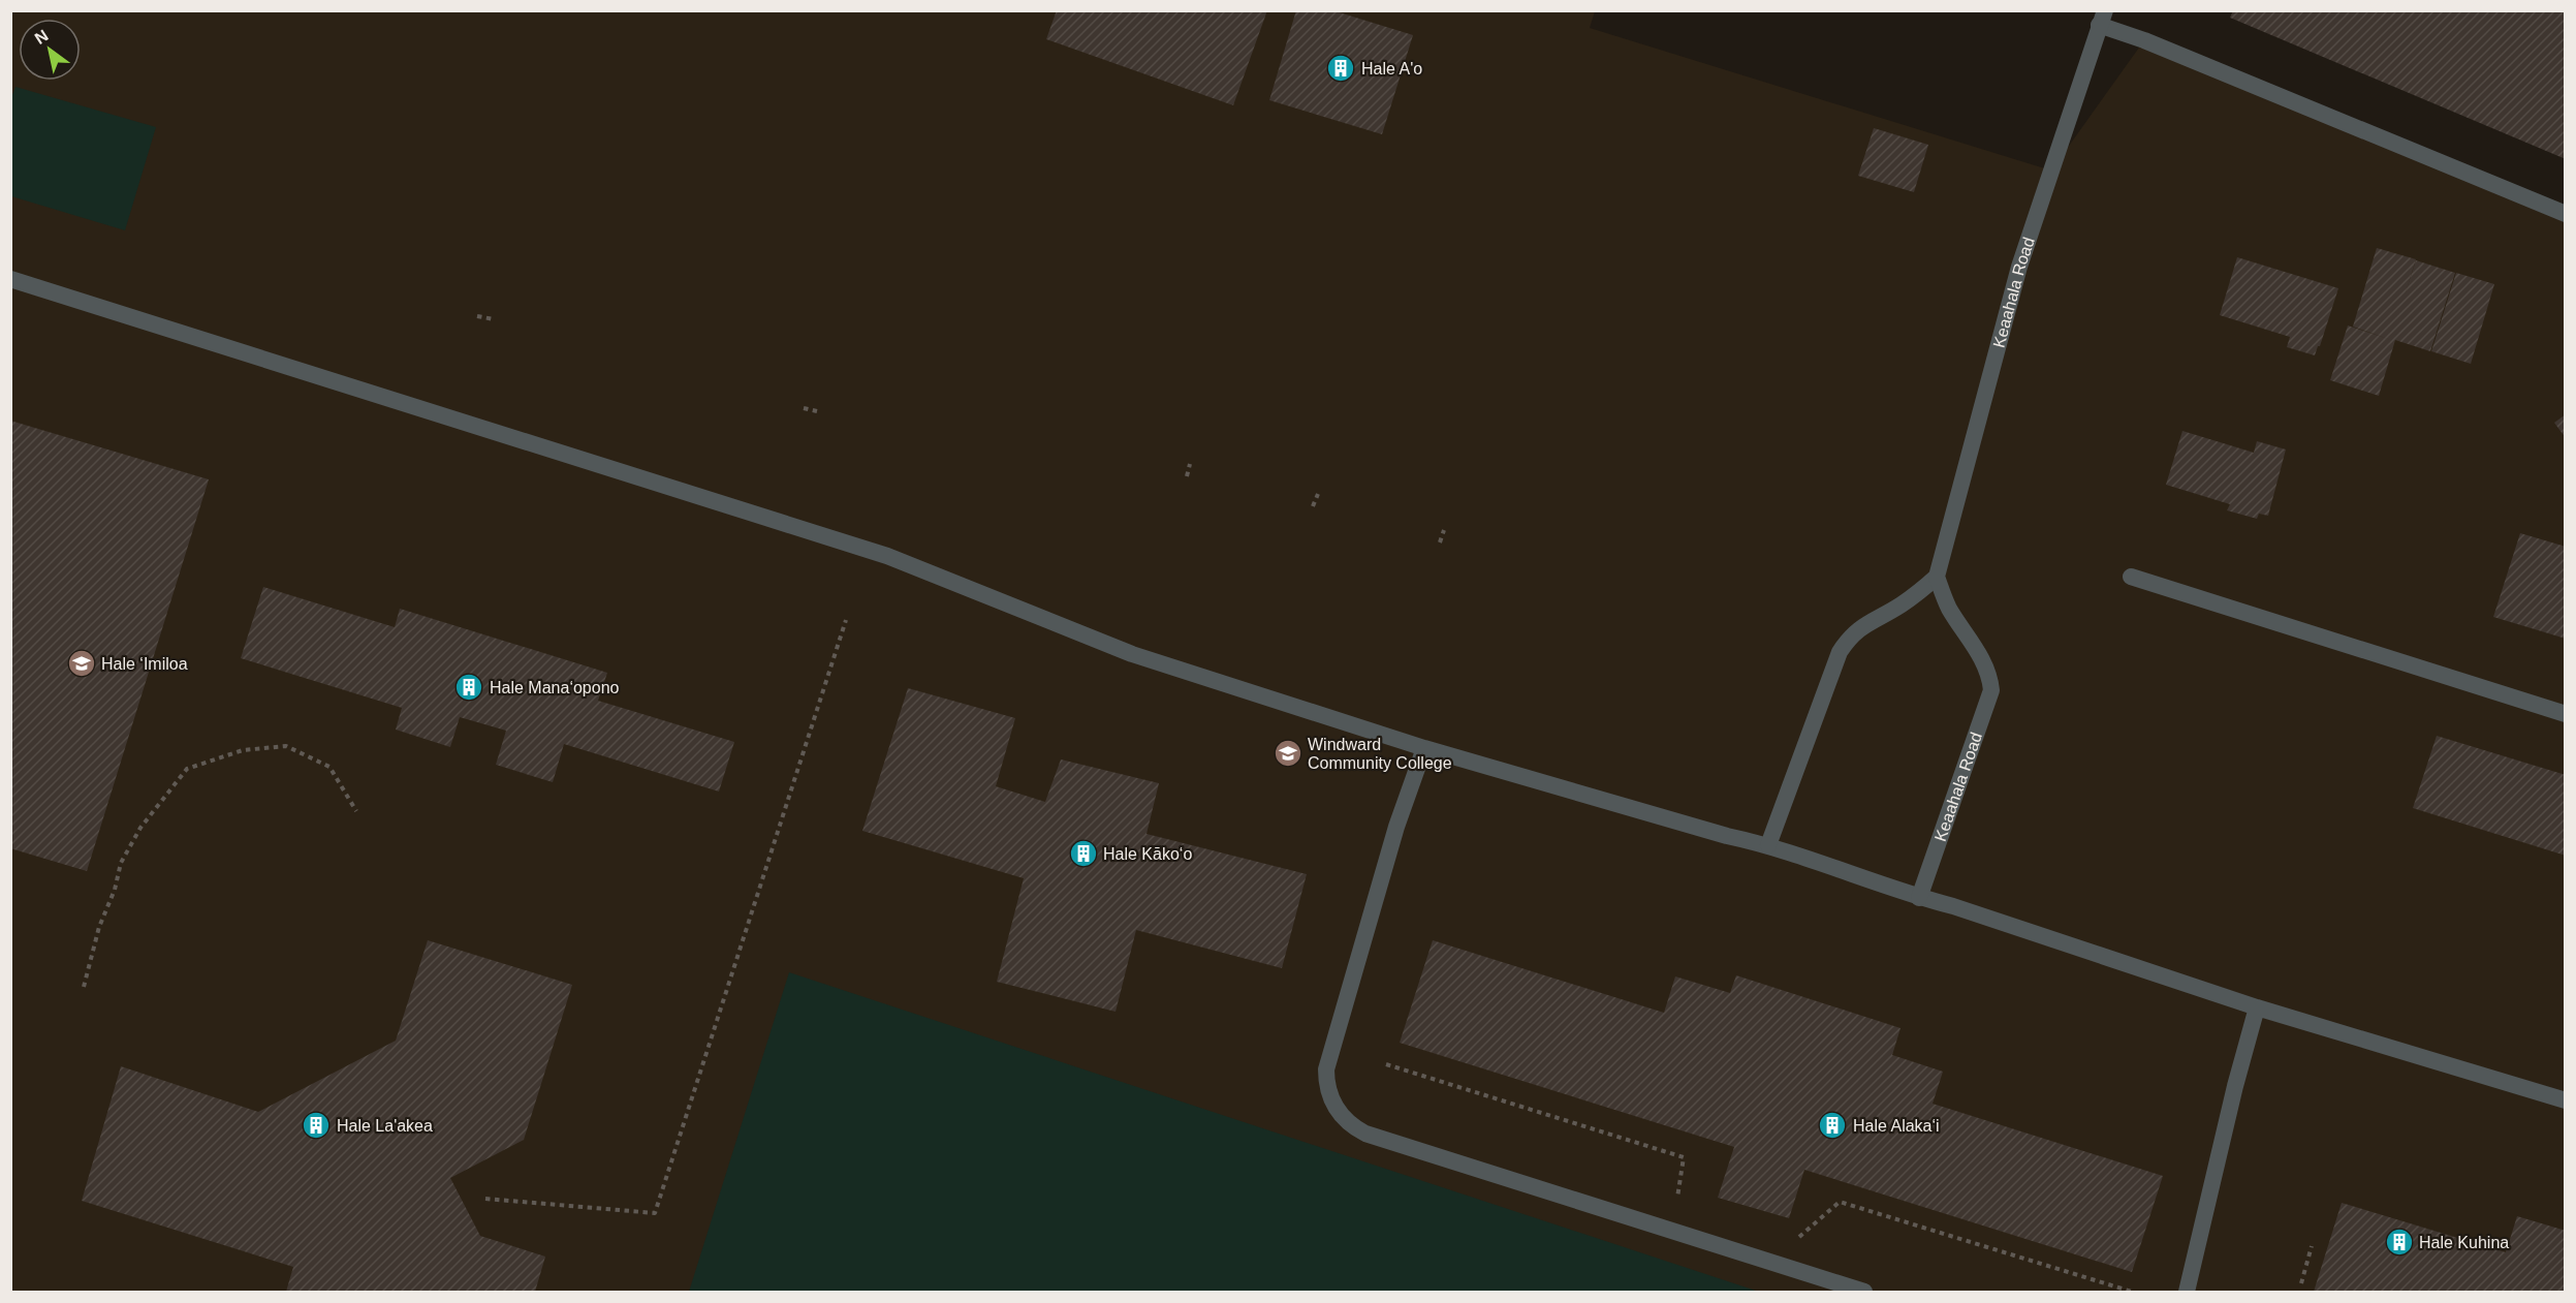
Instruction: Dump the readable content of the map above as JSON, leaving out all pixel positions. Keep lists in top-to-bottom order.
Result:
{
  "streets": {
    "street": ["Keaahala Road"]
  },
  "places": {
    "building": [
      "Hale A'o",
      "Hale Mana‘opono",
      "Hale Kāko‘o",
      "Hale La'akea",
      "Hale Alaka‘i",
      "Hale Kuhina"
    ],
    "school or university": ["Hale ‘Imiloa", "Windward Community College"]
  },
  "north": "top left"
}
